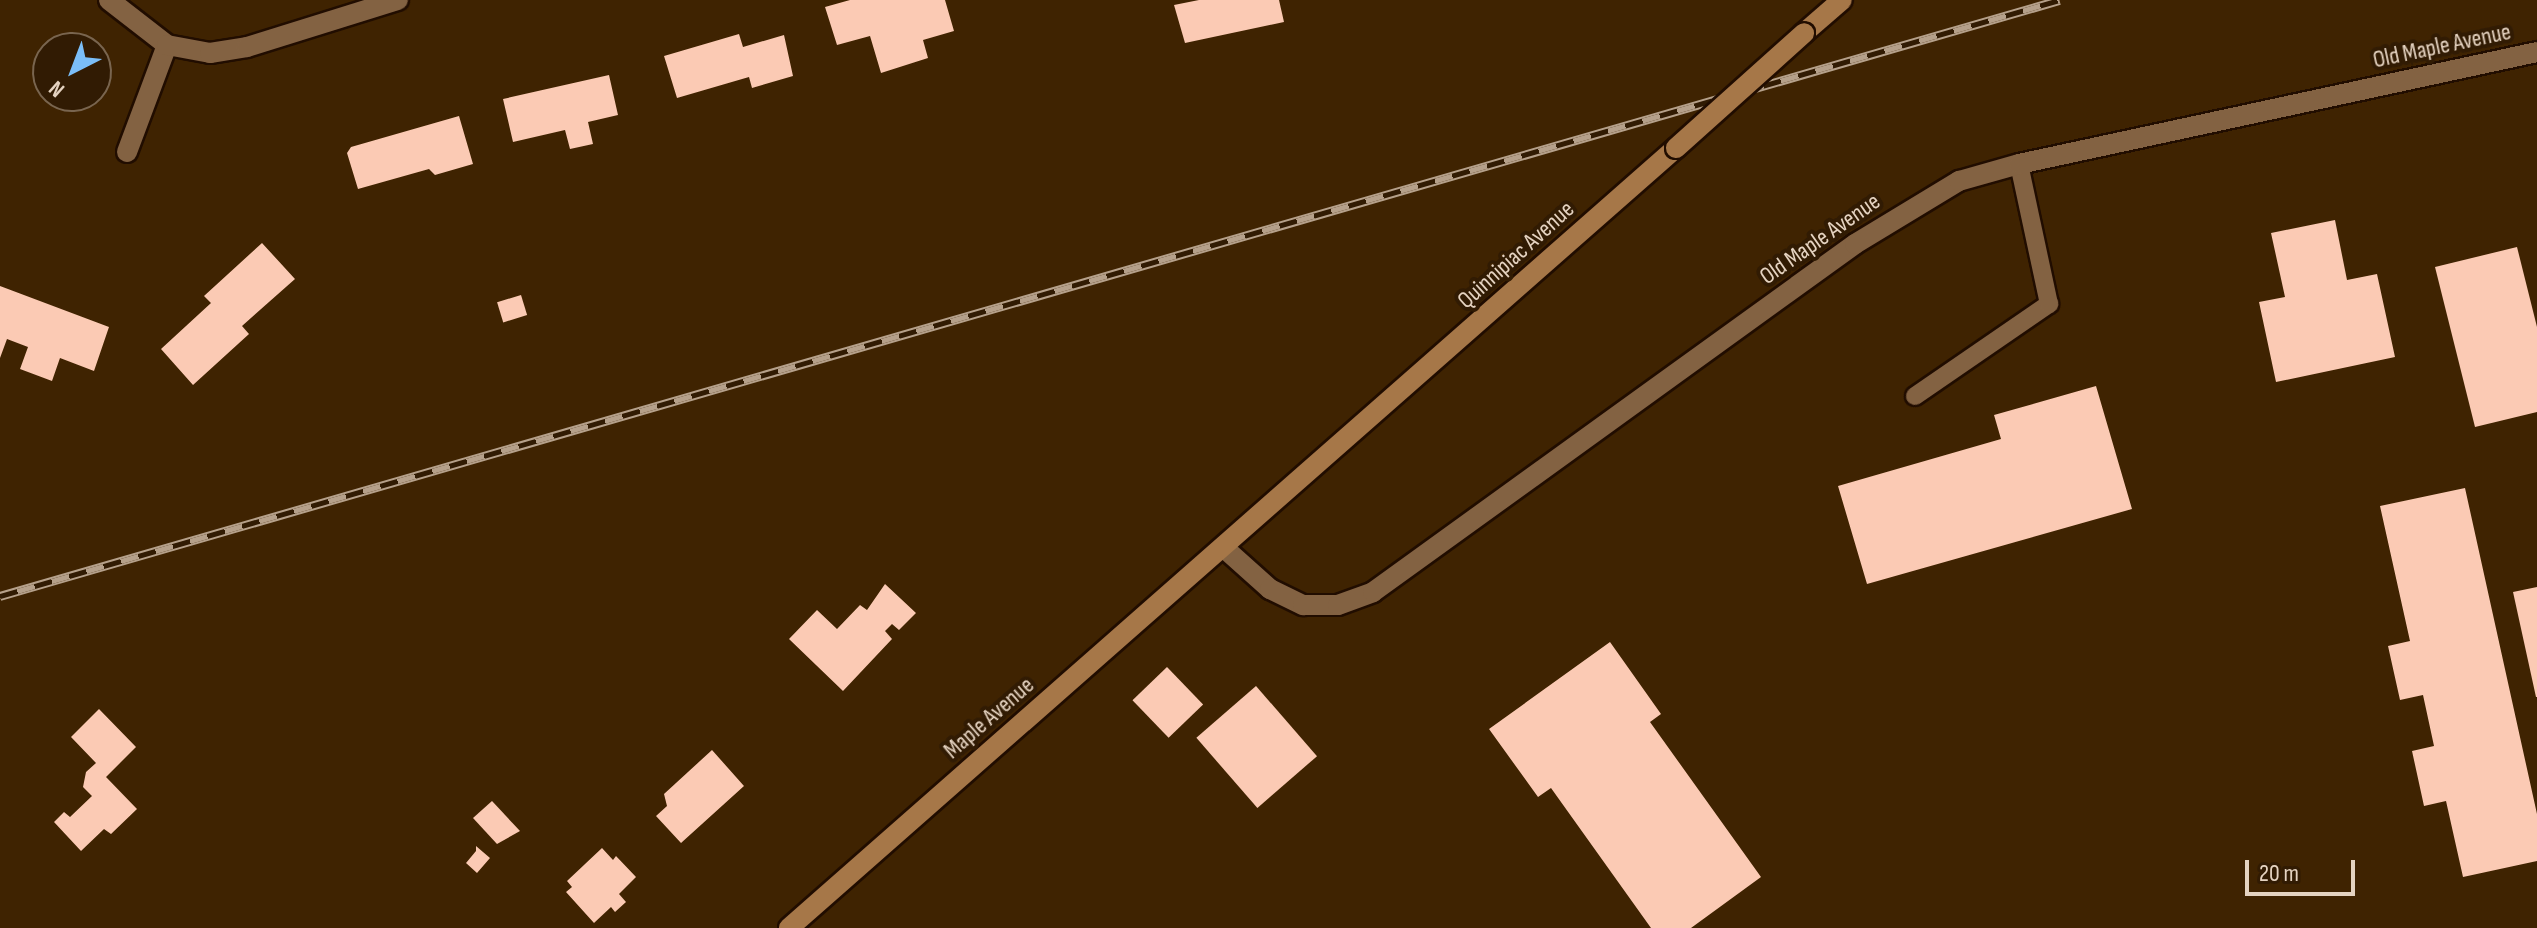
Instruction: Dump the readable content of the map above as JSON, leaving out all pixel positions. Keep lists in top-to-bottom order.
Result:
{
  "streets": {
    "main road": ["Quinnipiac Avenue", "Maple Avenue"],
    "street": ["Old Maple Avenue"]
  },
  "crossings": [
    ["Old Maple Avenue", "Quinnipiac Avenue"],
    ["Old Maple Avenue", "Maple Avenue"],
    ["Quinnipiac Avenue", "Maple Avenue"]
  ],
  "scale_bar": "20 m",
  "north": "bottom left"
}
